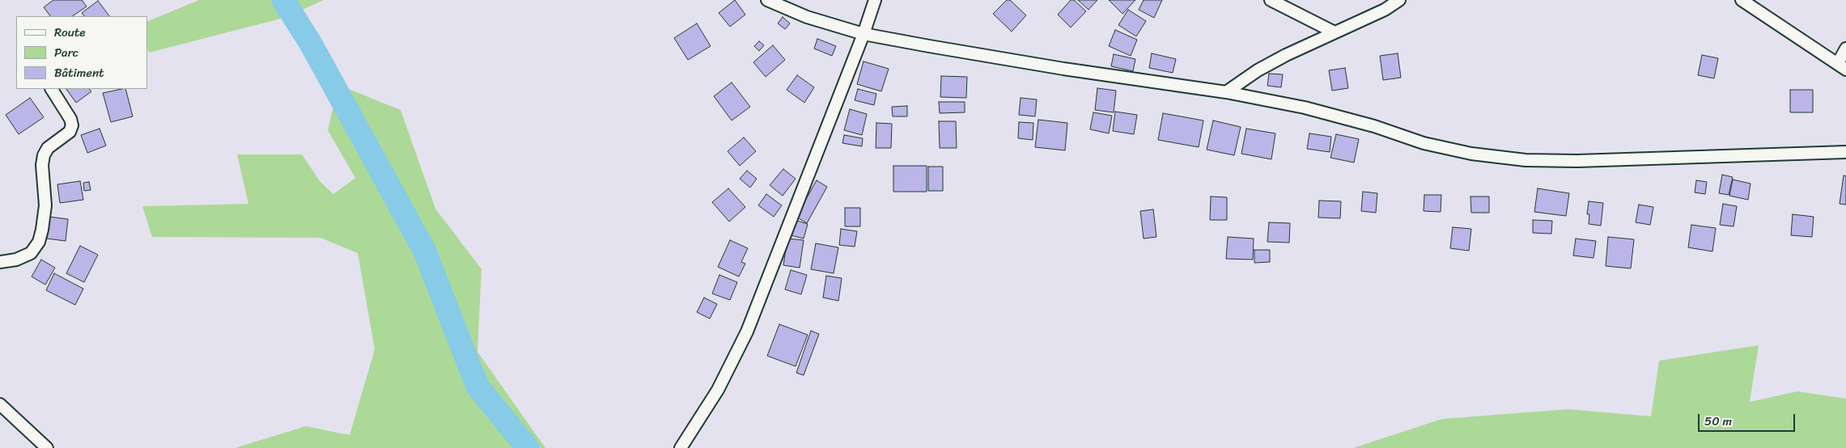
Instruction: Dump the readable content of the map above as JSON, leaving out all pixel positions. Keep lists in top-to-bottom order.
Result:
{
  "legend": ["Route", "Parc", "Bâtiment"],
  "scale_bar": "50 m"
}
